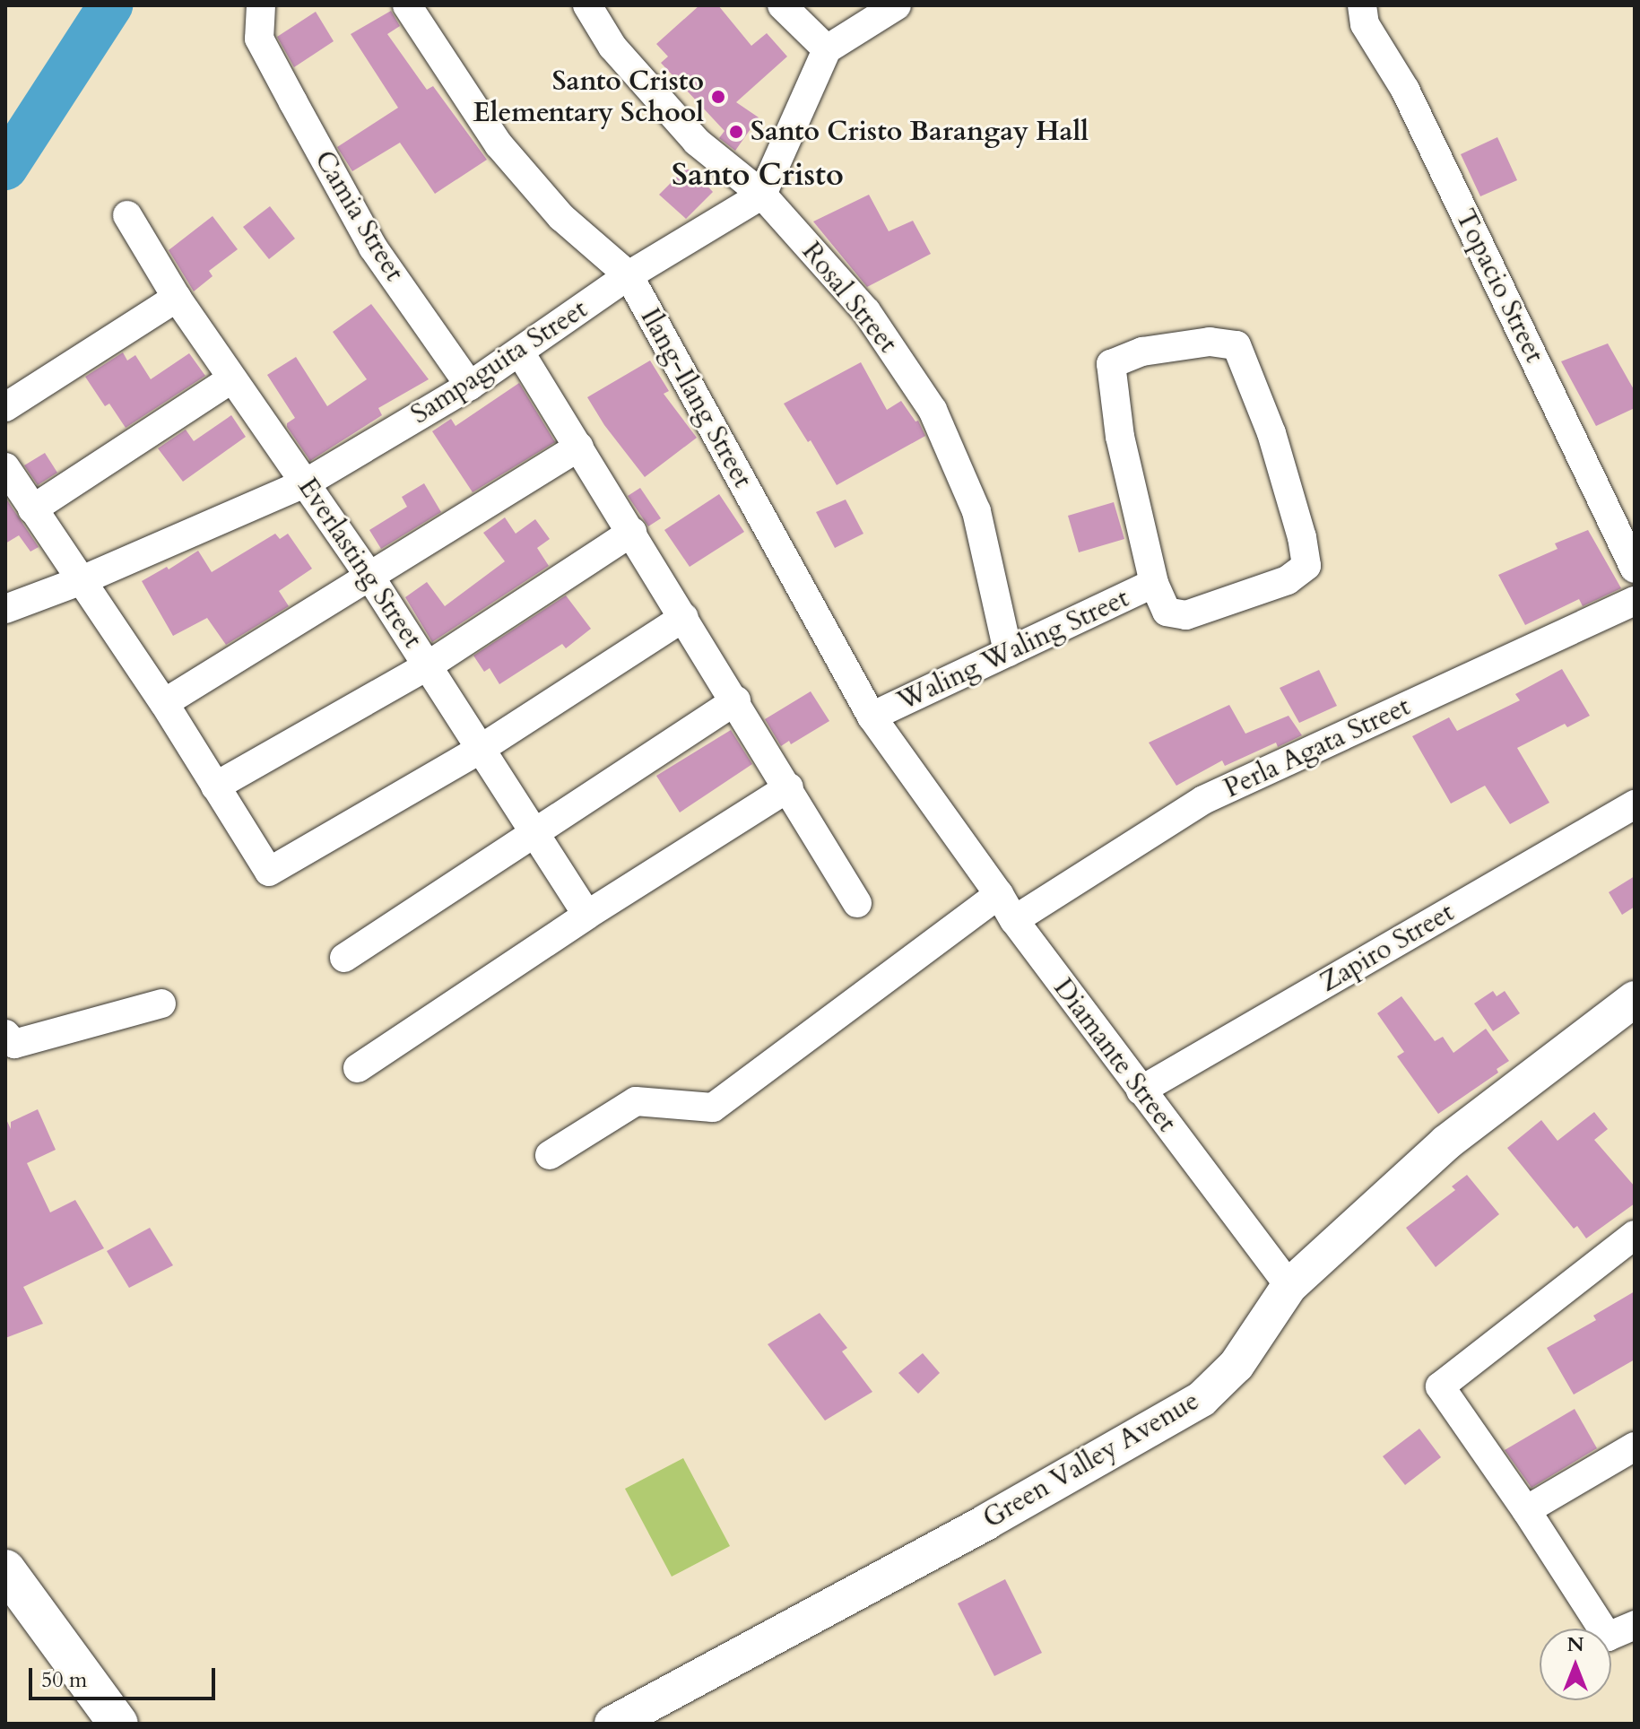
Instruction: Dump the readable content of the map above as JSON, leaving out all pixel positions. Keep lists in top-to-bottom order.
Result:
{
  "streets": {
    "street": [
      "Camia Street",
      "Topacio Street",
      "Rosal Street",
      "Sampaguita Street",
      "Ilang-Ilang Street",
      "Everlasting Street",
      "Waling Waling Street",
      "Perla Agata Street",
      "Zapiro Street",
      "Diamante Street",
      "Green Valley Avenue"
    ]
  },
  "crossings": [
    ["Camia Street", "Sampaguita Street"],
    ["Rosal Street", "Sampaguita Street"],
    ["Rosal Street", "Waling Waling Street"],
    ["Sampaguita Street", "Ilang-Ilang Street"],
    ["Sampaguita Street", "Everlasting Street"],
    ["Ilang-Ilang Street", "Waling Waling Street"],
    ["Ilang-Ilang Street", "Diamante Street"],
    ["Perla Agata Street", "Diamante Street"],
    ["Zapiro Street", "Diamante Street"],
    ["Diamante Street", "Green Valley Avenue"]
  ],
  "districts": ["Santo Cristo"],
  "places": ["Santo Cristo Elementary School", "Santo Cristo Barangay Hall"],
  "scale_bar": "50 m",
  "north": "top"
}
